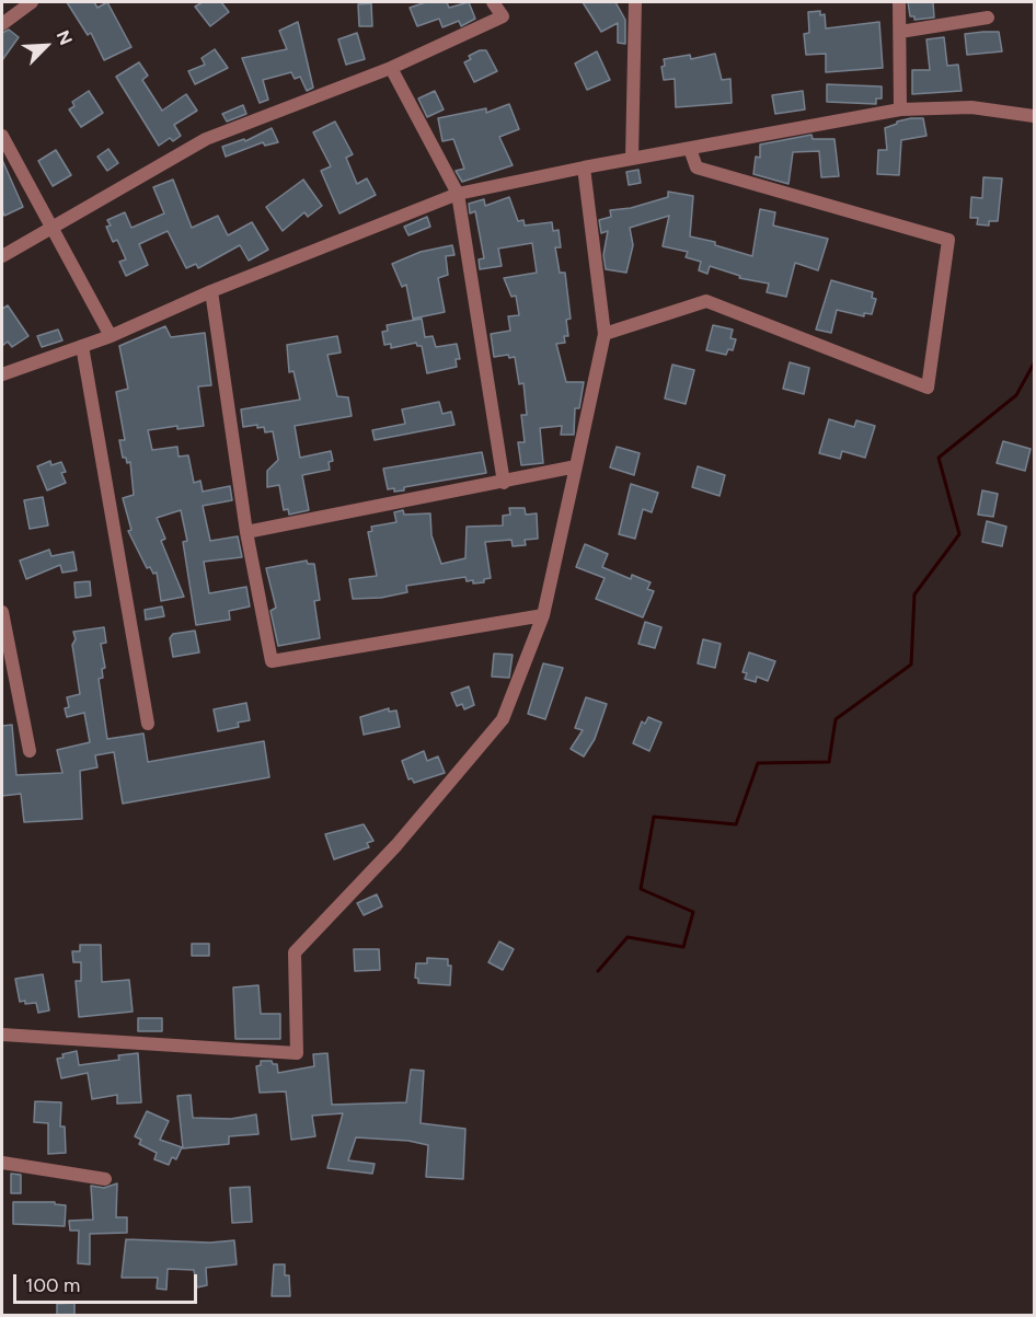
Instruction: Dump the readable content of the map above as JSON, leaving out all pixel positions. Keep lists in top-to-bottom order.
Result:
{
  "scale_bar": "100 m",
  "north": "top right"
}
